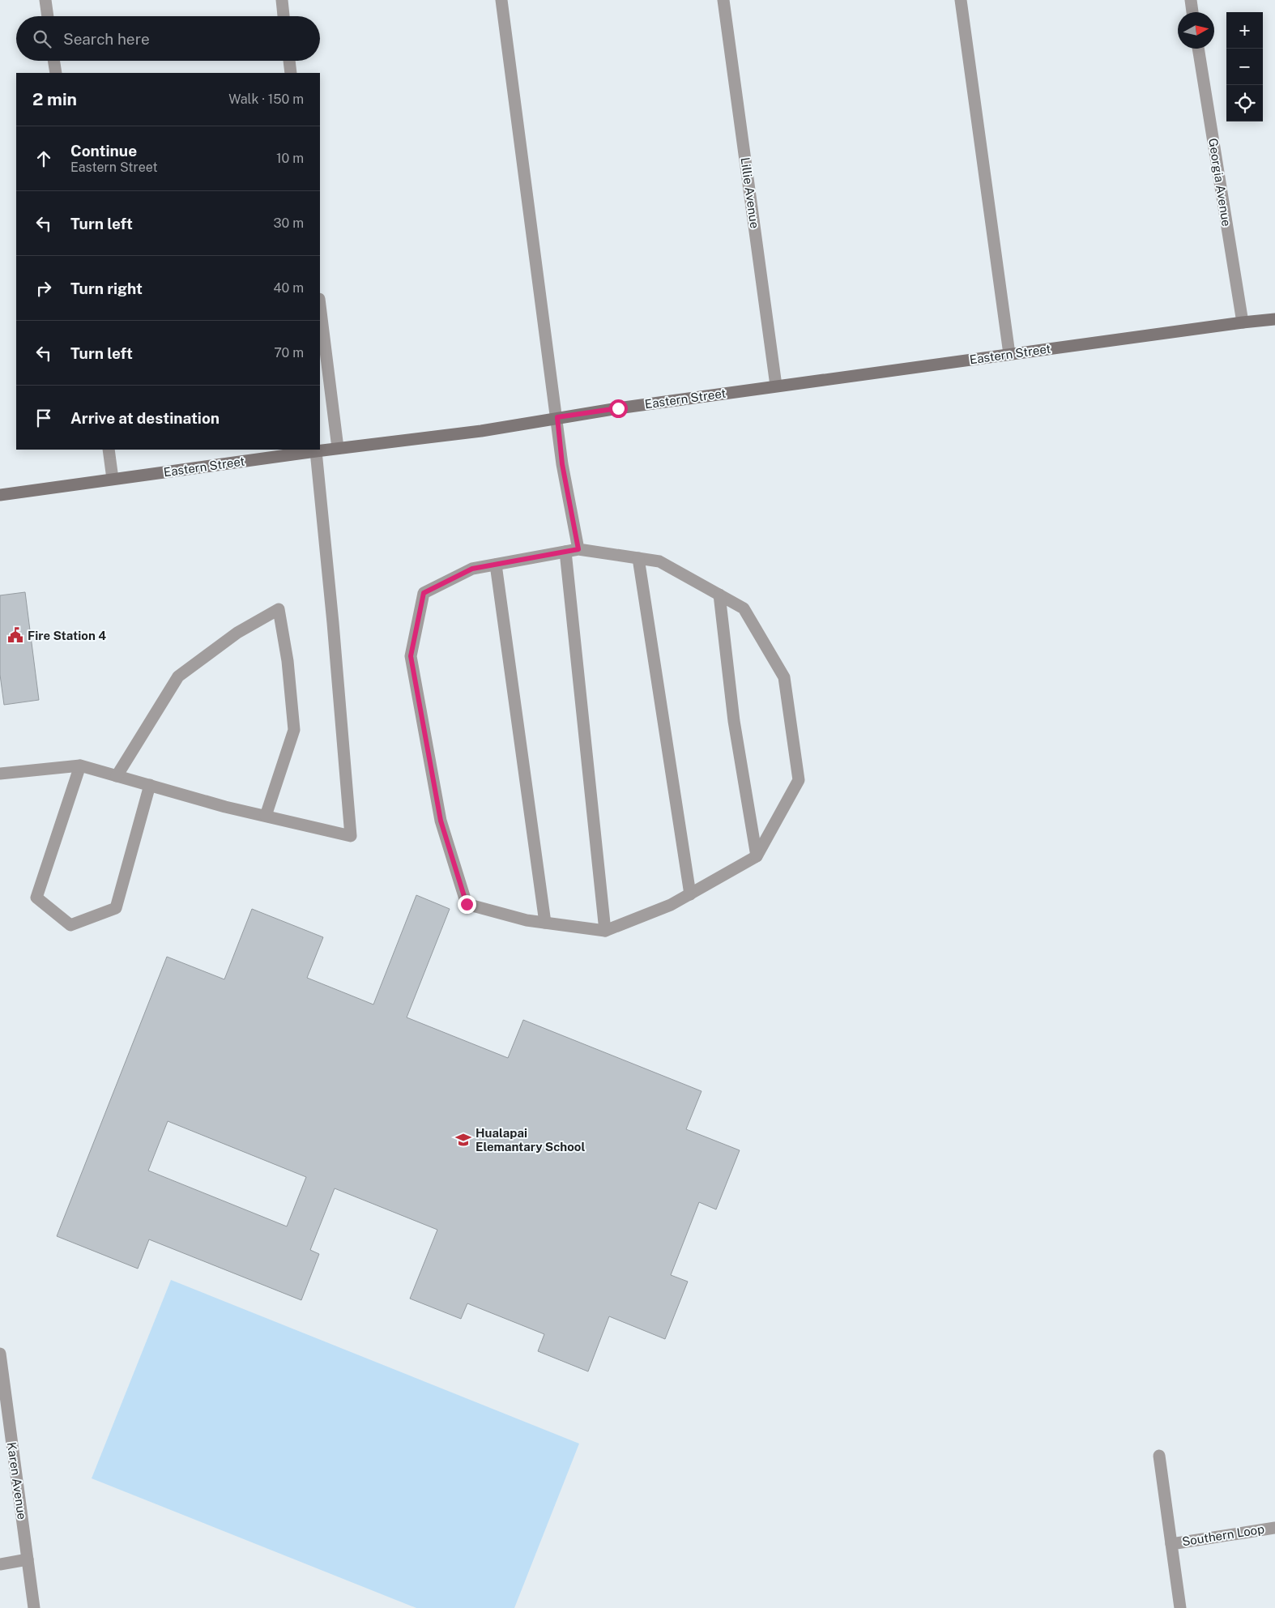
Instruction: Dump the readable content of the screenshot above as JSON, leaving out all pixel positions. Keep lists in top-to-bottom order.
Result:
{
  "streets": {
    "main road": ["Eastern Street"],
    "street": [
      "Georgia Avenue",
      "Lillie Avenue",
      "Karen Avenue",
      "Southern Loop"
    ]
  },
  "crossings": [
    ["Georgia Avenue", "Eastern Street"],
    ["Lillie Avenue", "Eastern Street"]
  ],
  "places": {
    "public building": ["Fire Station 4"],
    "school or university": ["Hualapai Elemantary School"]
  },
  "north": "right",
  "page": {
    "map_buttons": ["+", "−"],
    "search": "Search here",
    "heading": ["2 min", "Walk · 150 m"],
    "list": [
      ["Continue", "Eastern Street", "10 m"],
      ["Turn left", "30 m"],
      ["Turn right", "40 m"],
      ["Turn left", "70 m"],
      "Arrive at destination"
    ]
  }
}
